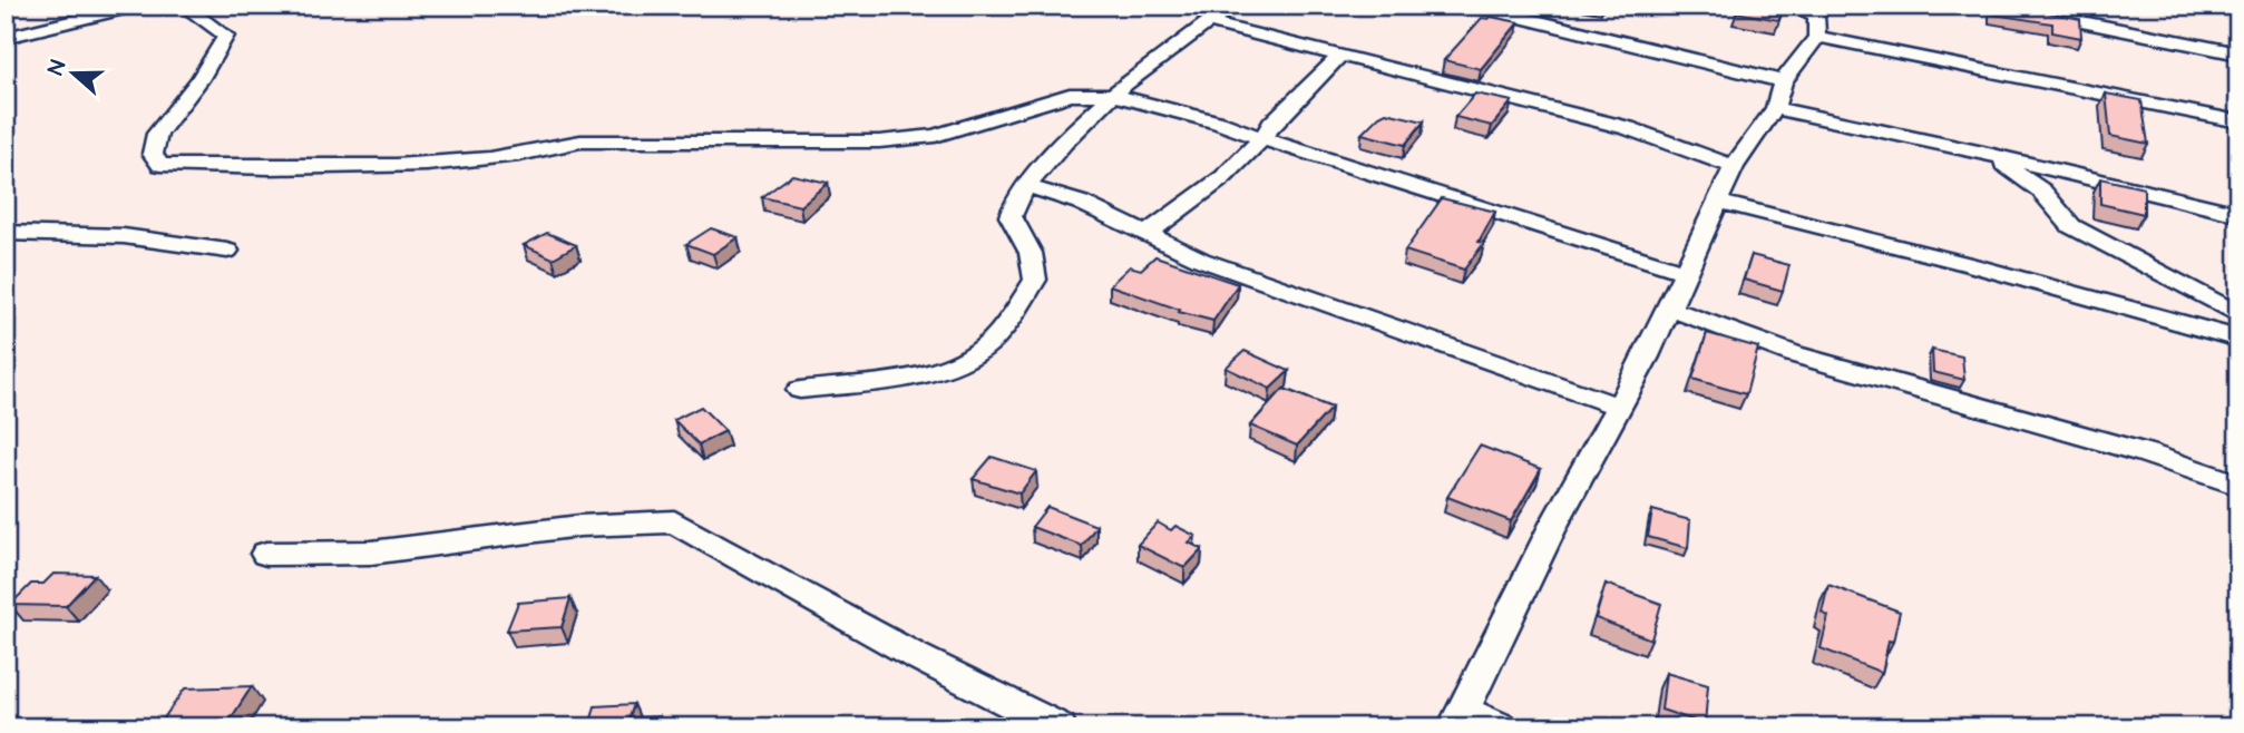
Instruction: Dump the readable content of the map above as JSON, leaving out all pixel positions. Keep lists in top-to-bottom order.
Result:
{
  "north": "left"
}
